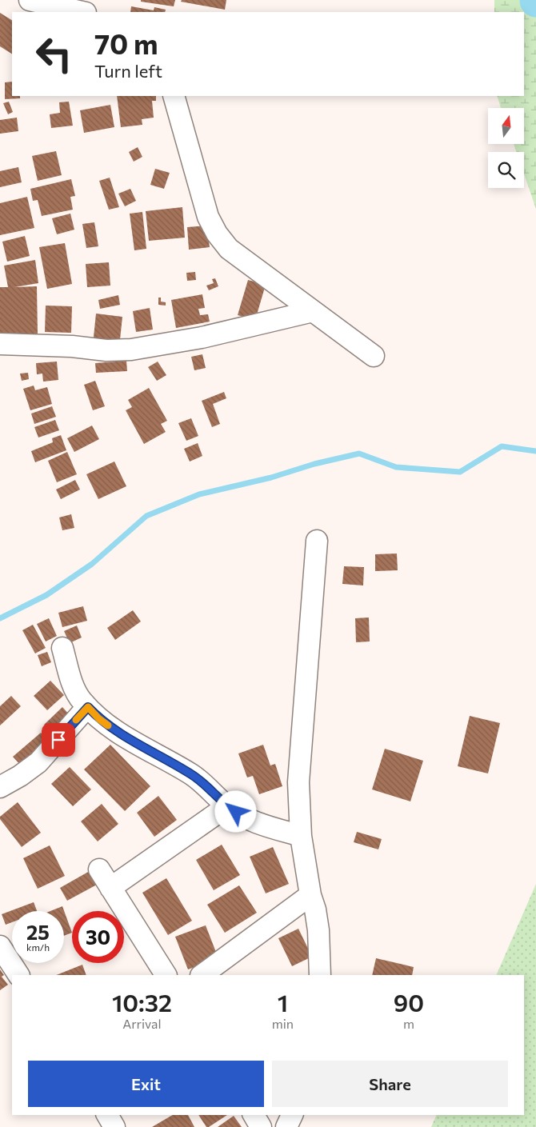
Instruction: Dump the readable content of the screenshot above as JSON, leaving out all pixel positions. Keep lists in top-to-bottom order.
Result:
{
  "north": "top",
  "page": {
    "turn": ["70 m", "Turn left"],
    "speed": "25 km/h",
    "limit": "30",
    "eta": [
      "10:32",
      "Arrival",
      "1",
      "min",
      "90",
      "m"
    ],
    "buttons": ["Exit", "Share"]
  }
}
